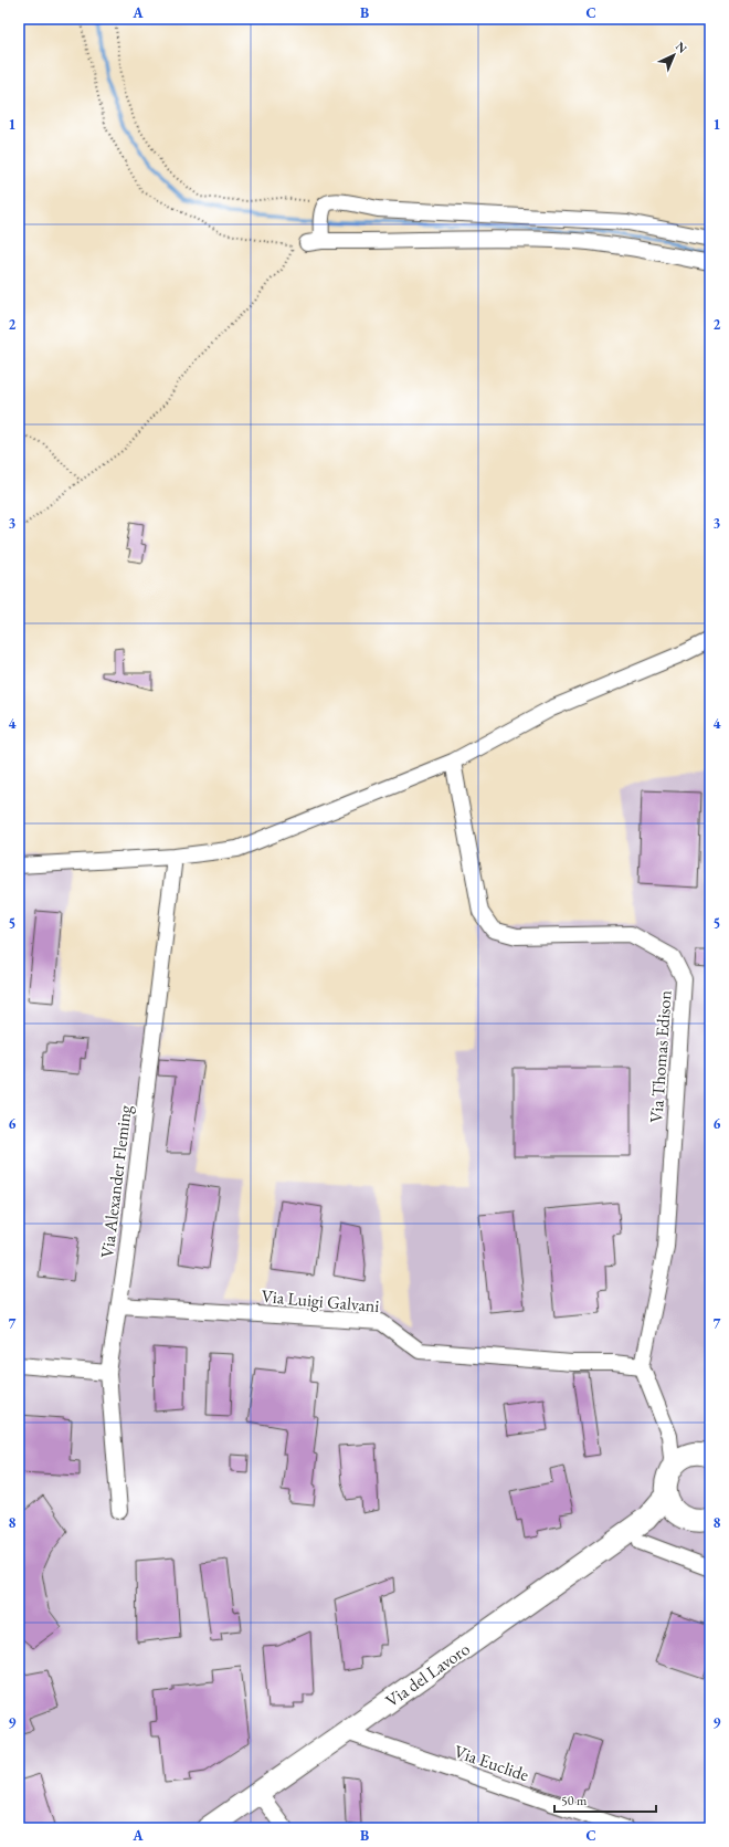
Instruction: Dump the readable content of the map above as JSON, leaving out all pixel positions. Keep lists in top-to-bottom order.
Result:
{
  "streets": {
    "main road": ["Via del Lavoro"],
    "street": [
      "Via Thomas Edison",
      "Via Alexander Fleming",
      "Via Luigi Galvani",
      "Via Euclide"
    ]
  },
  "crossings": [
    ["Via Thomas Edison", "Via Luigi Galvani"],
    ["Via Alexander Fleming", "Via Luigi Galvani"],
    ["Via del Lavoro", "Via Euclide"]
  ],
  "scale_bar": "50 m",
  "north": "top right",
  "grid": {
    "columns": ["A", "B", "C"],
    "rows": [
      "1",
      "2",
      "3",
      "4",
      "5",
      "6",
      "7",
      "8",
      "9"
    ]
  }
}
